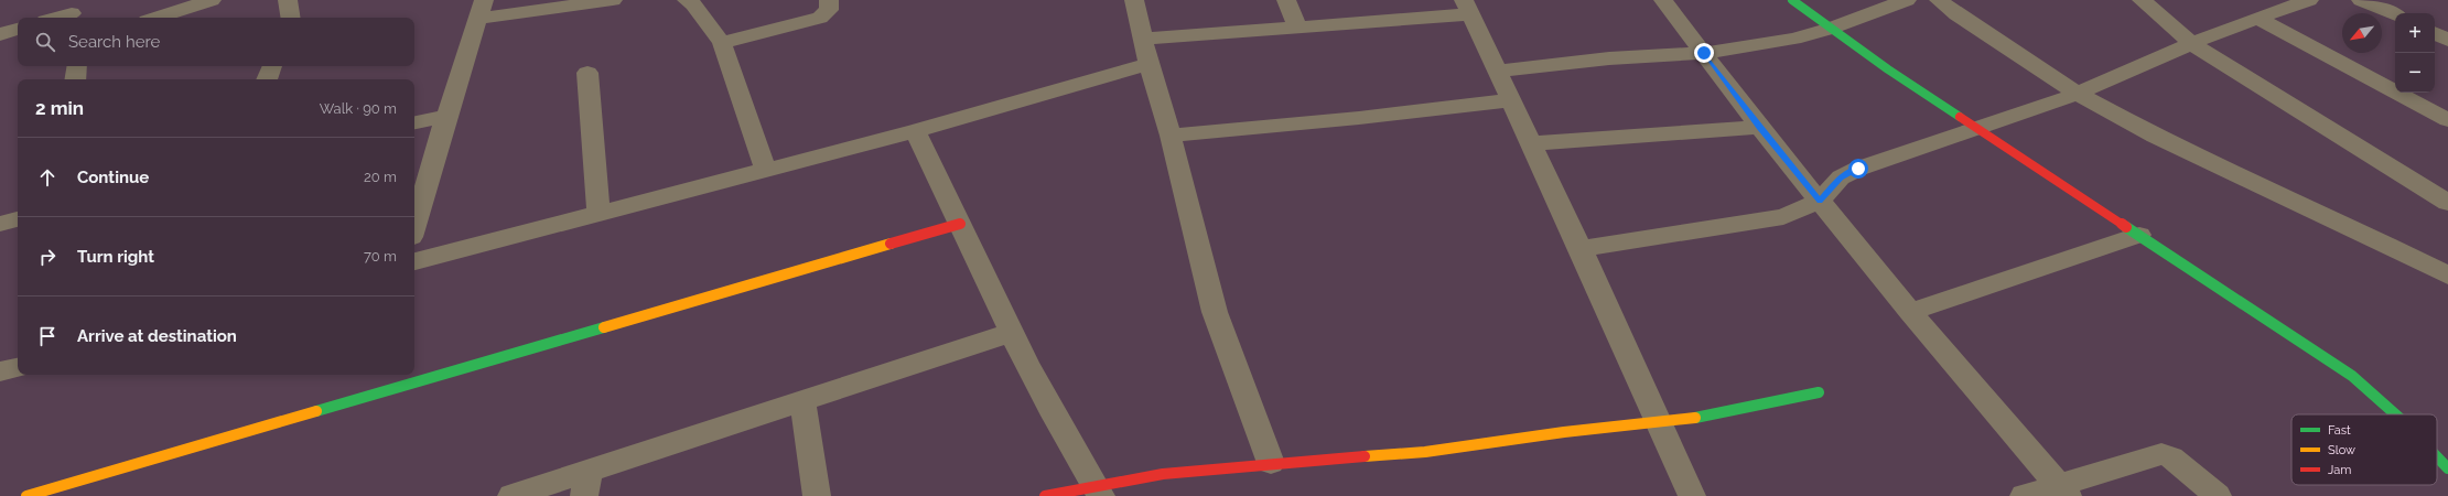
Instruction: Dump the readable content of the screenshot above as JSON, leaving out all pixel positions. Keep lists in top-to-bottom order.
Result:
{
  "legend": ["Fast", "Slow", "Jam"],
  "north": "bottom left",
  "page": {
    "map_buttons": ["+", "−"],
    "search": "Search here",
    "heading": ["2 min", "Walk · 90 m"],
    "list": [
      ["Continue", "20 m"],
      ["Turn right", "70 m"],
      "Arrive at destination"
    ]
  }
}
